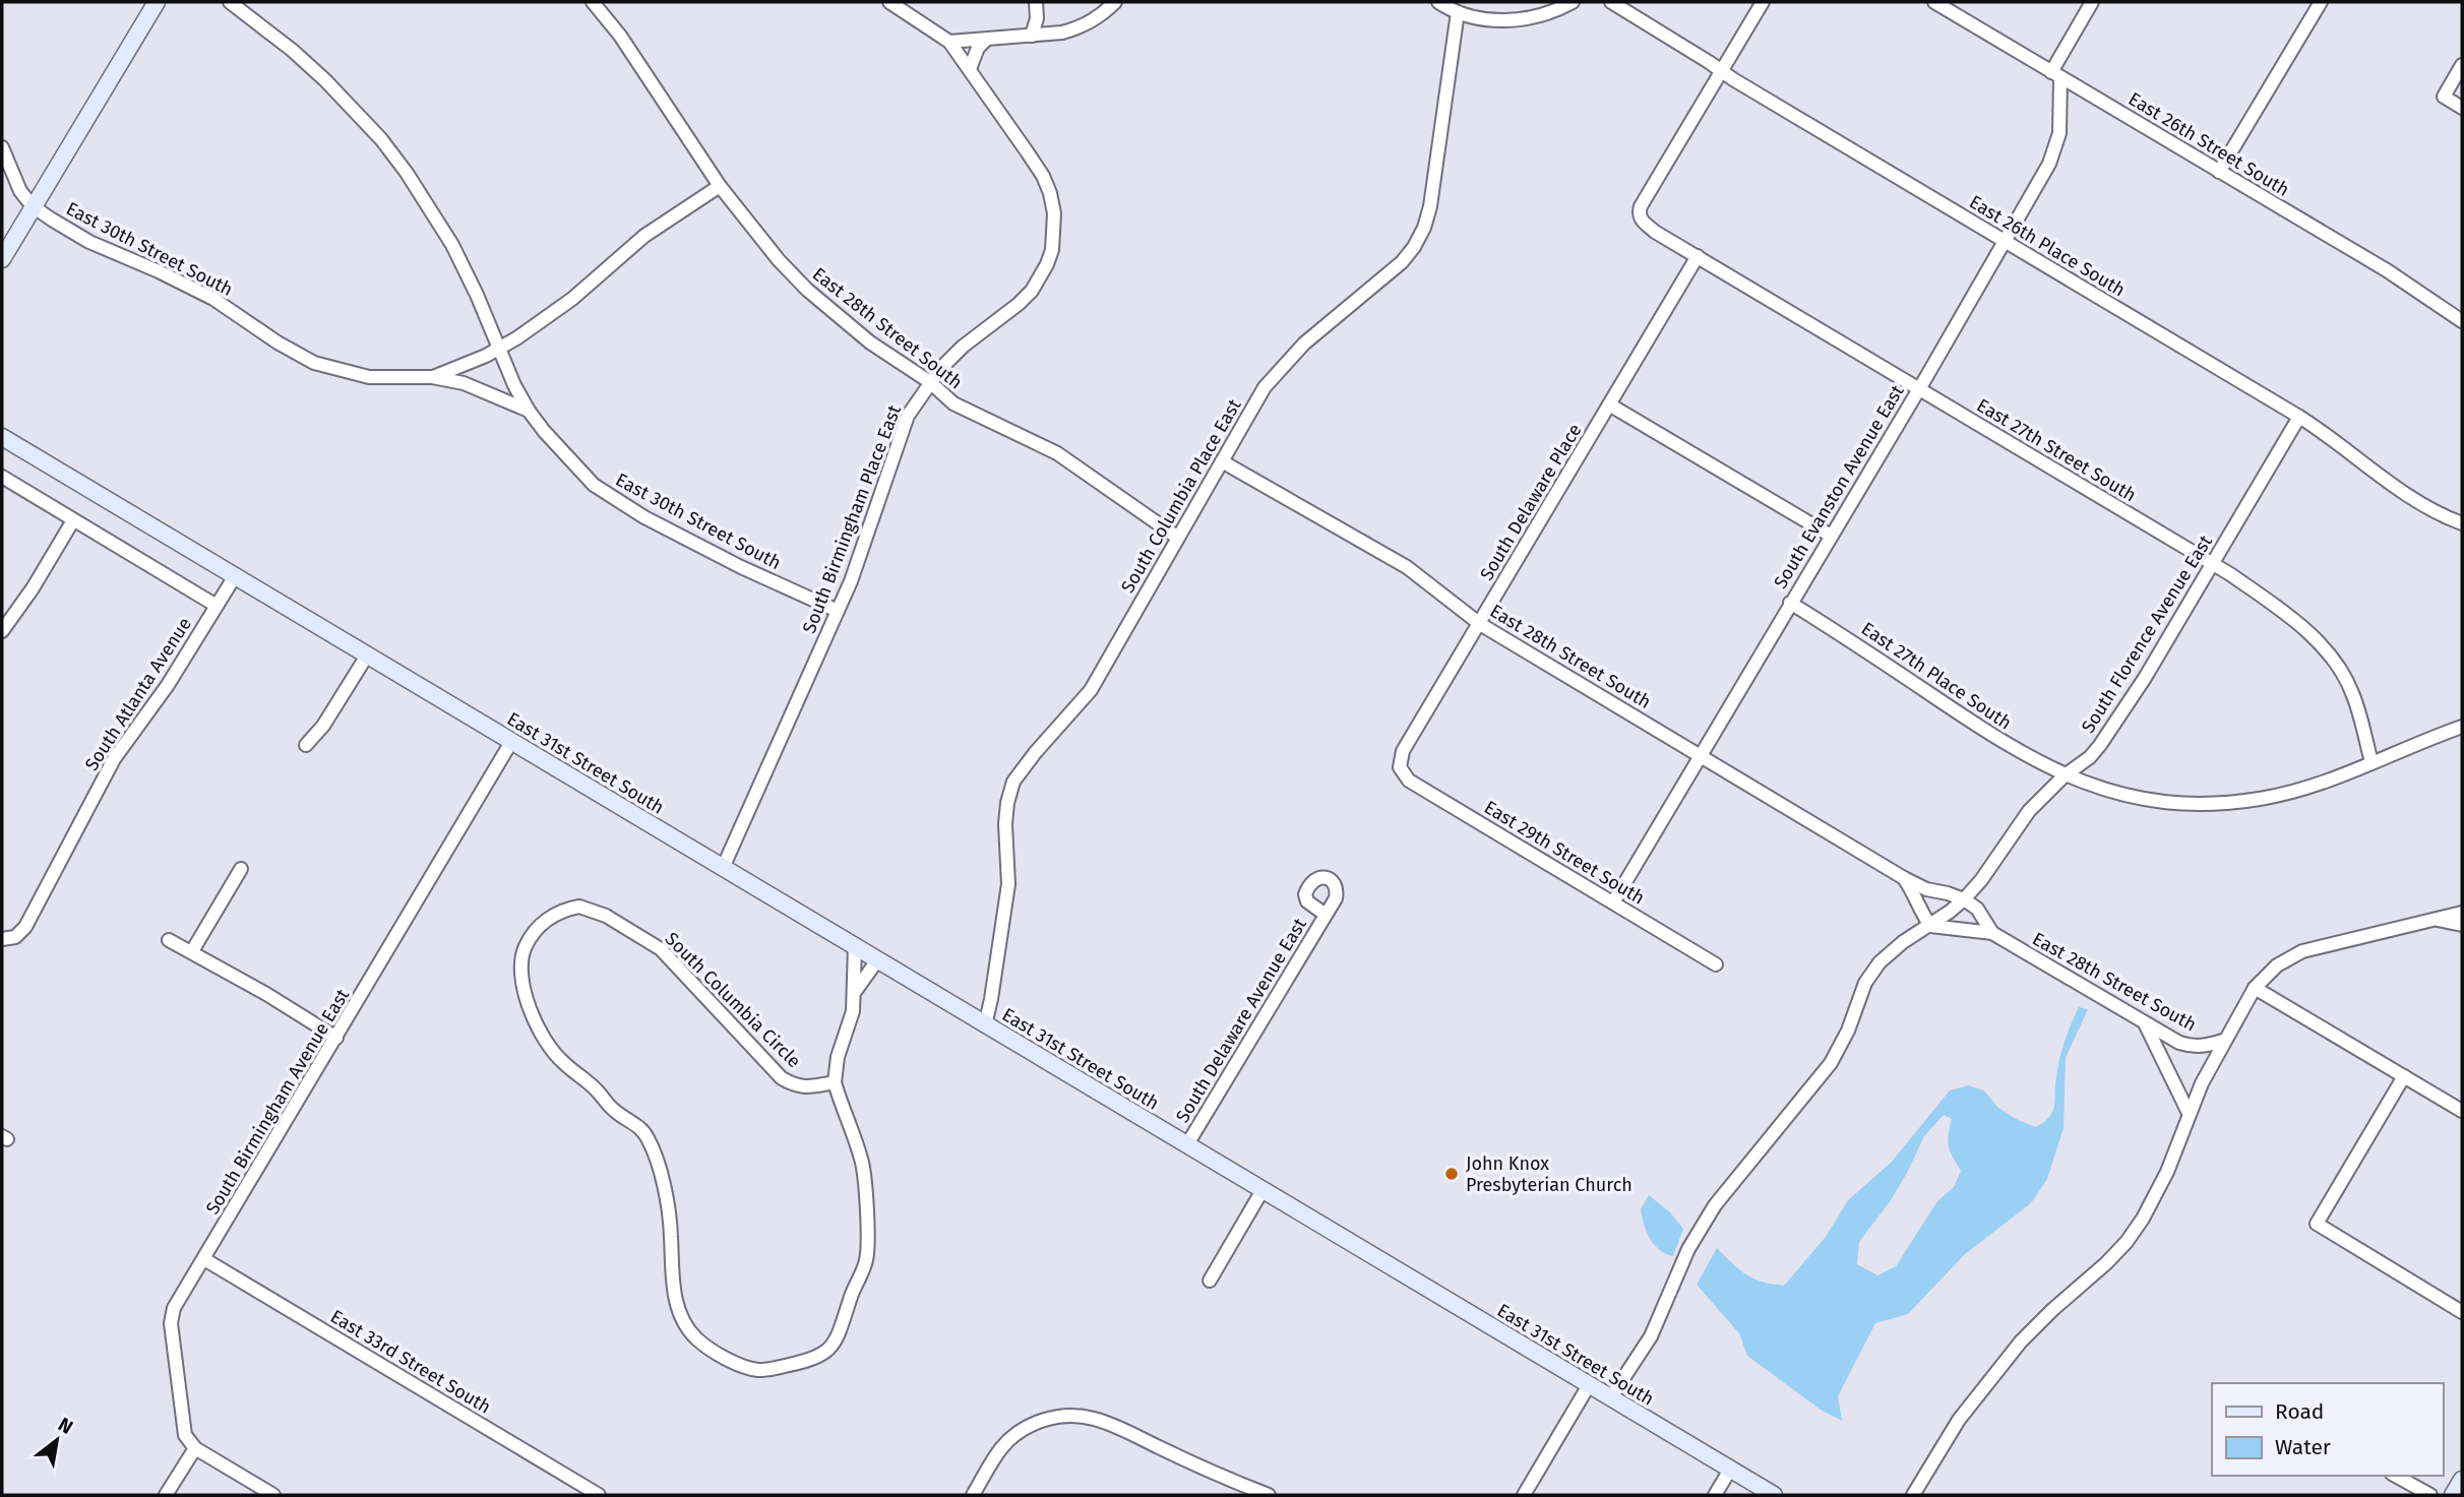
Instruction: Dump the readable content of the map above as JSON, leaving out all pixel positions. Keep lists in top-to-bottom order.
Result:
{
  "streets": {
    "main road": ["East 31st Street South"],
    "street": [
      "East 26th Street South",
      "East 26th Place South",
      "East 30th Street South",
      "East 28th Street South",
      "East 27th Street South",
      "South Evanston Avenue East",
      "South Columbia Place East",
      "South Delaware Place",
      "South Birmingham Place East",
      "South Florence Avenue East",
      "East 27th Place South",
      "South Atlanta Avenue",
      "East 29th Street South",
      "South Columbia Circle",
      "South Delaware Avenue East",
      "South Birmingham Avenue East",
      "East 33rd Street South"
    ]
  },
  "crossings": [
    ["East 26th Street South", "South Evanston Avenue East"],
    ["East 26th Place South", "East 27th Street South"],
    ["East 26th Place South", "South Evanston Avenue East"],
    ["East 26th Place South", "South Florence Avenue East"],
    ["East 30th Street South", "South Birmingham Place East"],
    ["East 28th Street South", "South Evanston Avenue East"],
    ["East 28th Street South", "South Columbia Place East"],
    ["East 28th Street South", "South Delaware Place"],
    ["East 28th Street South", "South Birmingham Place East"],
    ["East 28th Street South", "South Florence Avenue East"],
    ["East 27th Street South", "South Evanston Avenue East"],
    ["East 27th Street South", "South Delaware Place"],
    ["East 27th Street South", "South Florence Avenue East"],
    ["East 27th Street South", "East 27th Place South"],
    ["South Evanston Avenue East", "East 27th Place South"],
    ["South Evanston Avenue East", "East 29th Street South"],
    ["South Columbia Place East", "East 31st Street South"],
    ["South Delaware Place", "East 29th Street South"],
    ["South Birmingham Place East", "East 31st Street South"],
    ["South Florence Avenue East", "East 27th Place South"],
    ["South Florence Avenue East", "East 31st Street South"],
    ["South Atlanta Avenue", "East 31st Street South"],
    ["East 31st Street South", "South Columbia Circle"],
    ["East 31st Street South", "South Delaware Avenue East"],
    ["East 31st Street South", "South Birmingham Avenue East"],
    ["South Birmingham Avenue East", "East 33rd Street South"]
  ],
  "places": ["John Knox Presbyterian Church"],
  "legend": ["Road", "Water"],
  "north": "top right"
}
